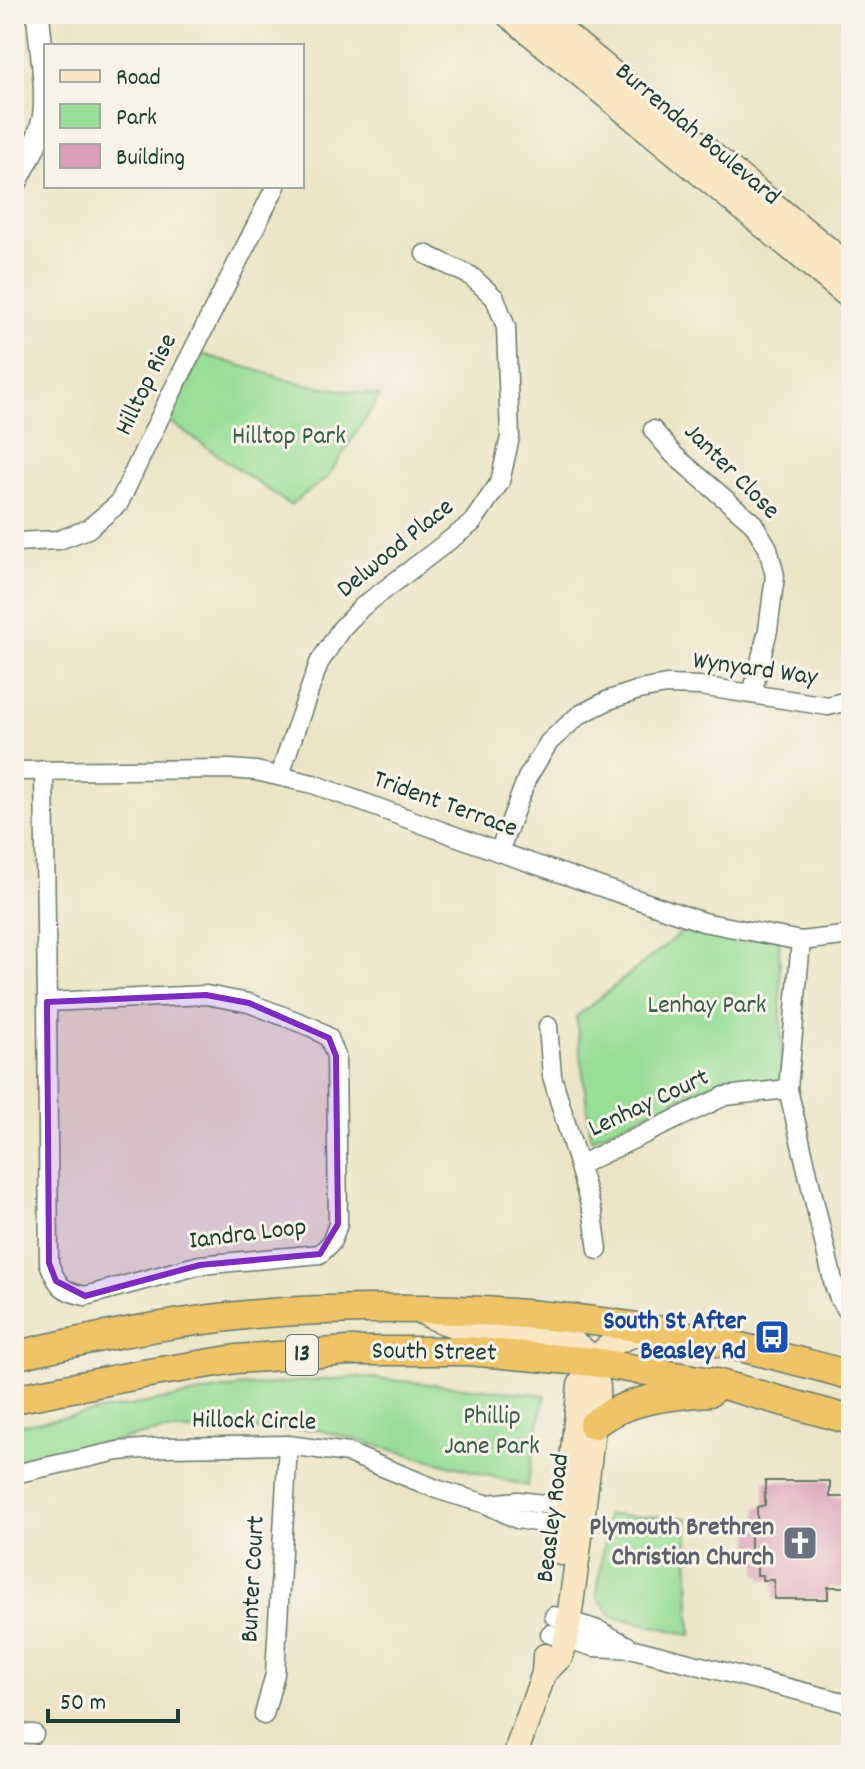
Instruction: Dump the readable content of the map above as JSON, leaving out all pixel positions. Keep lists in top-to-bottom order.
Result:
{
  "streets": {
    "highway": ["South Street", "13"],
    "main road": ["Burrendah Boulevard", "Beasley Road"],
    "street": [
      "Hilltop Rise",
      "Janter Close",
      "Delwood Place",
      "Wynyard Way",
      "Trident Terrace",
      "Lenhay Court",
      "Iandra Loop",
      "Hillock Circle",
      "Bunter Court"
    ]
  },
  "crossings": [
    ["Janter Close", "Wynyard Way"],
    ["Delwood Place", "Trident Terrace"],
    ["Wynyard Way", "Trident Terrace"],
    ["Trident Terrace", "Iandra Loop"],
    ["South Street", "Beasley Road"],
    ["Hillock Circle", "Beasley Road"],
    ["Hillock Circle", "Bunter Court"]
  ],
  "parks": ["Hilltop Park", "Lenhay Park", "Phillip Jane Park"],
  "places": {
    "bus stop": ["South St After Beasley Rd"],
    "church": ["Plymouth Brethren Christian Church"]
  },
  "legend": ["Road", "Park", "Building"],
  "scale_bar": "50 m"
}
